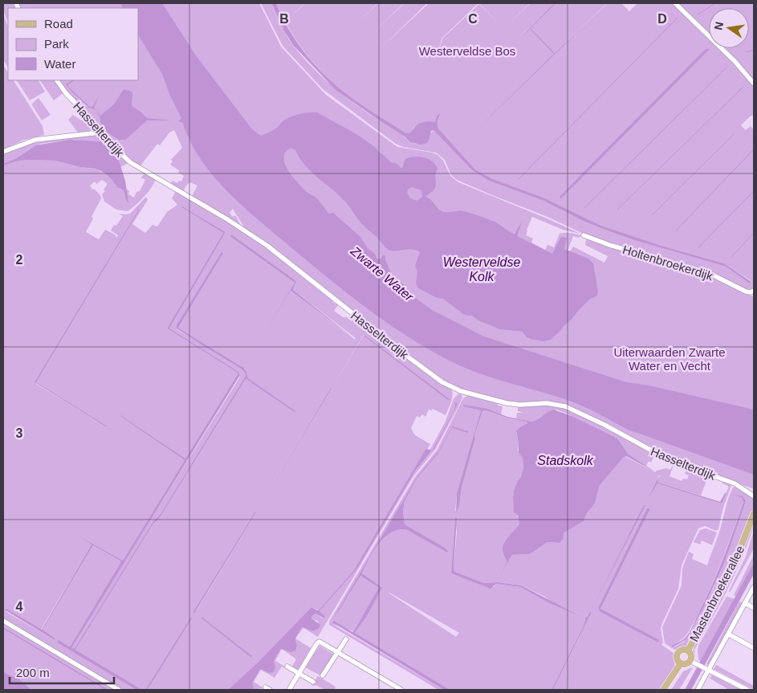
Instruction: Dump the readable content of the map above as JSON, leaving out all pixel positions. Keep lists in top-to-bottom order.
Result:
{
  "streets": {
    "main road": ["Mastenbroekerallee"],
    "street": ["Hasselterdijk", "Holtenbroekerdijk"]
  },
  "water": ["Westerveldse Kolk", "Zwarte Water", "Stadskolk"],
  "parks": ["Westerveldse Bos", "Uiterwaarden Zwarte Water en Vecht"],
  "legend": ["Road", "Park", "Water"],
  "scale_bar": "200 m",
  "north": "left",
  "grid": {
    "columns": ["B", "C", "D"],
    "rows": ["2", "3", "4"]
  }
}
